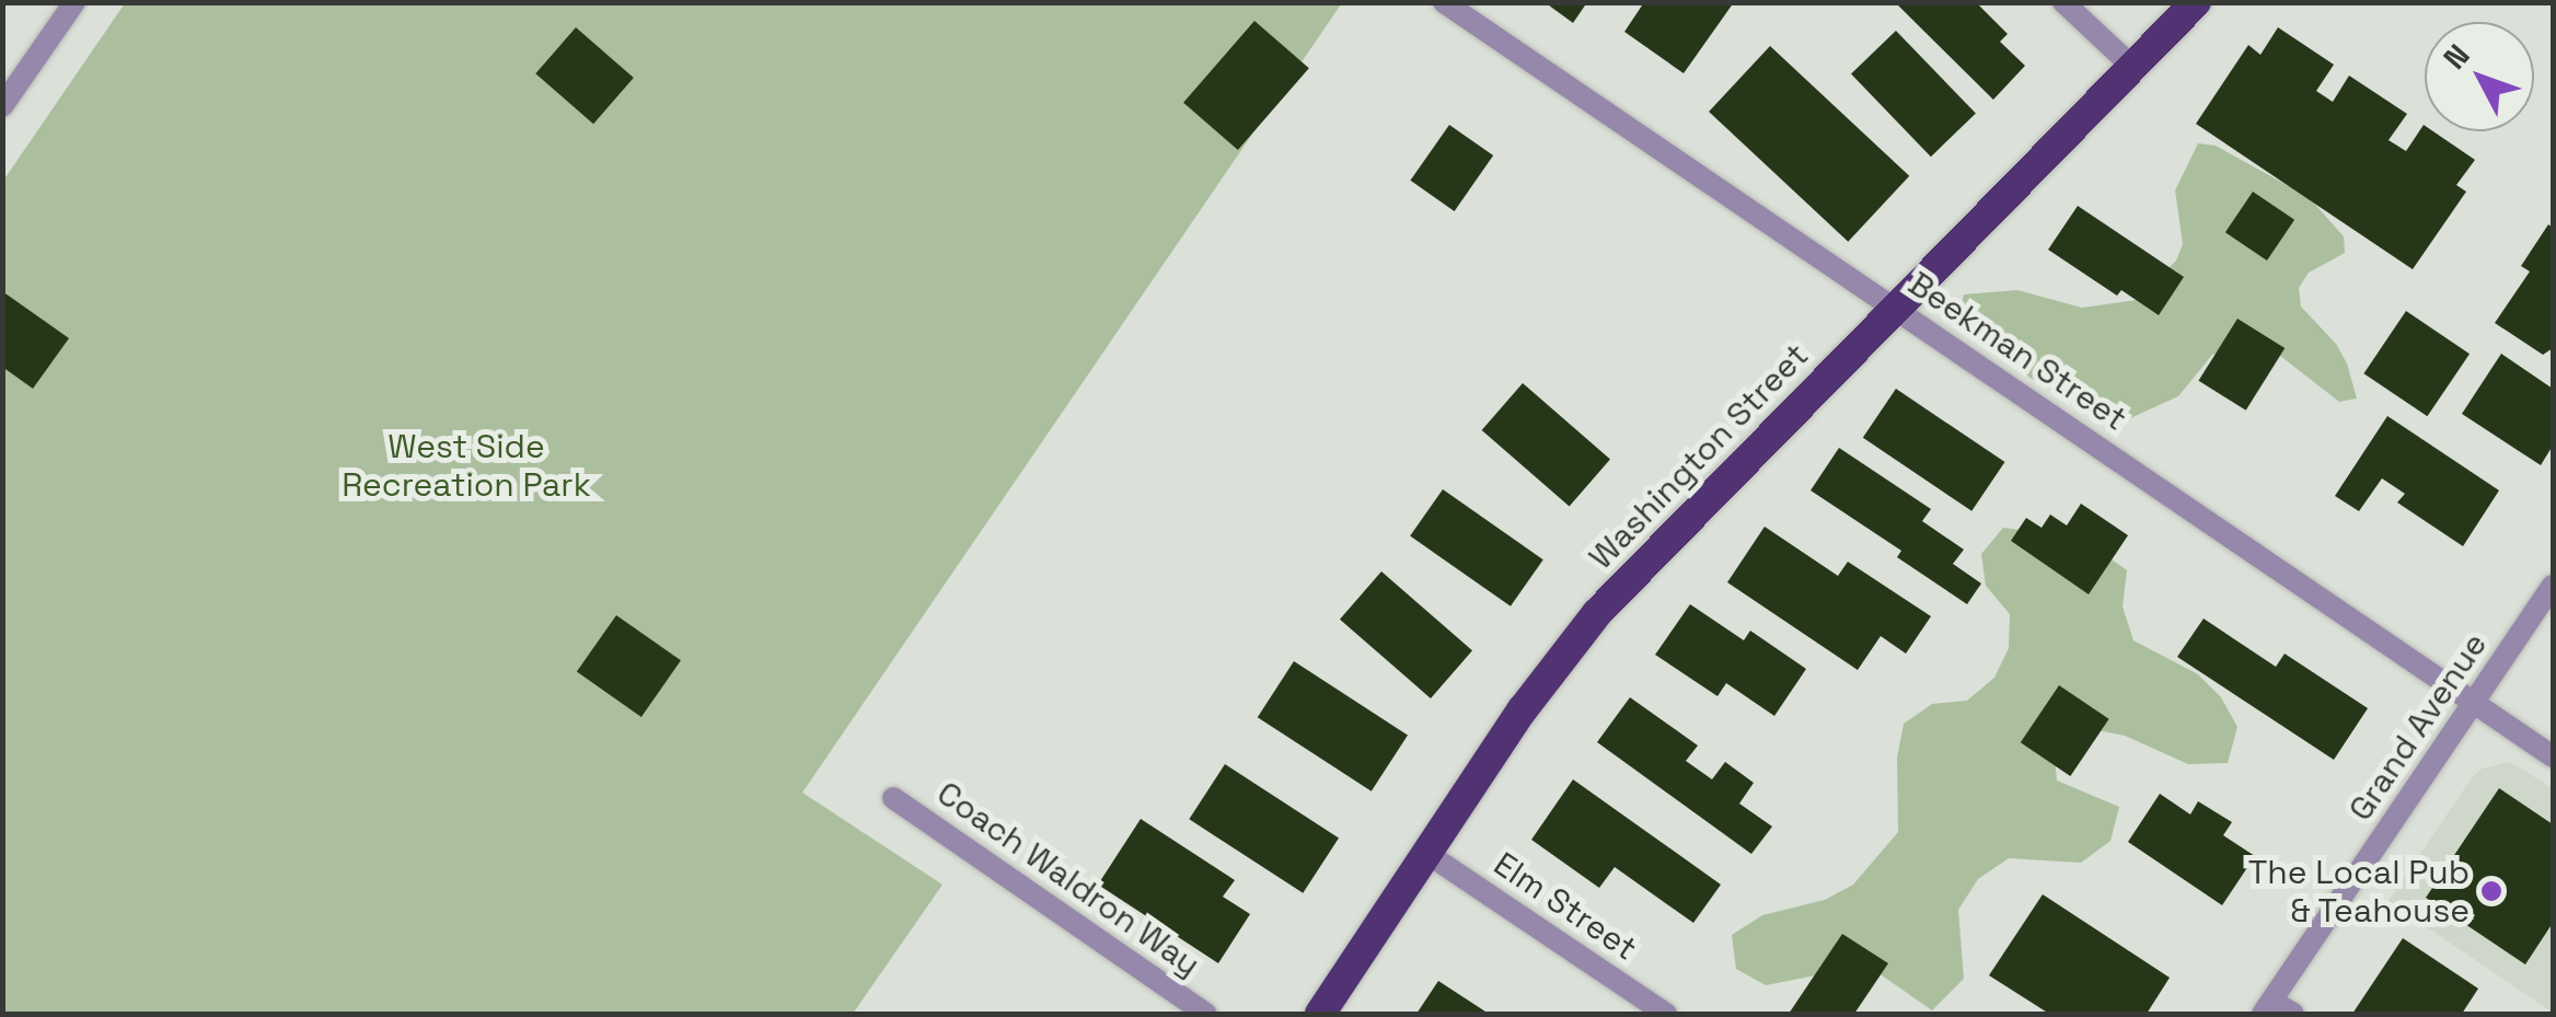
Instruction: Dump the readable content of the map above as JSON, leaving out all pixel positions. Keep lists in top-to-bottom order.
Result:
{
  "streets": {
    "highway": ["Washington Street"],
    "street": [
      "Beekman Street",
      "Grand Avenue",
      "Coach Waldron Way",
      "Elm Street"
    ]
  },
  "crossings": [
    ["Beekman Street", "Washington Street"],
    ["Beekman Street", "Grand Avenue"],
    ["Washington Street", "Elm Street"]
  ],
  "parks": ["West Side Recreation Park"],
  "places": ["The Local Pub & Teahouse"],
  "north": "top left"
}
